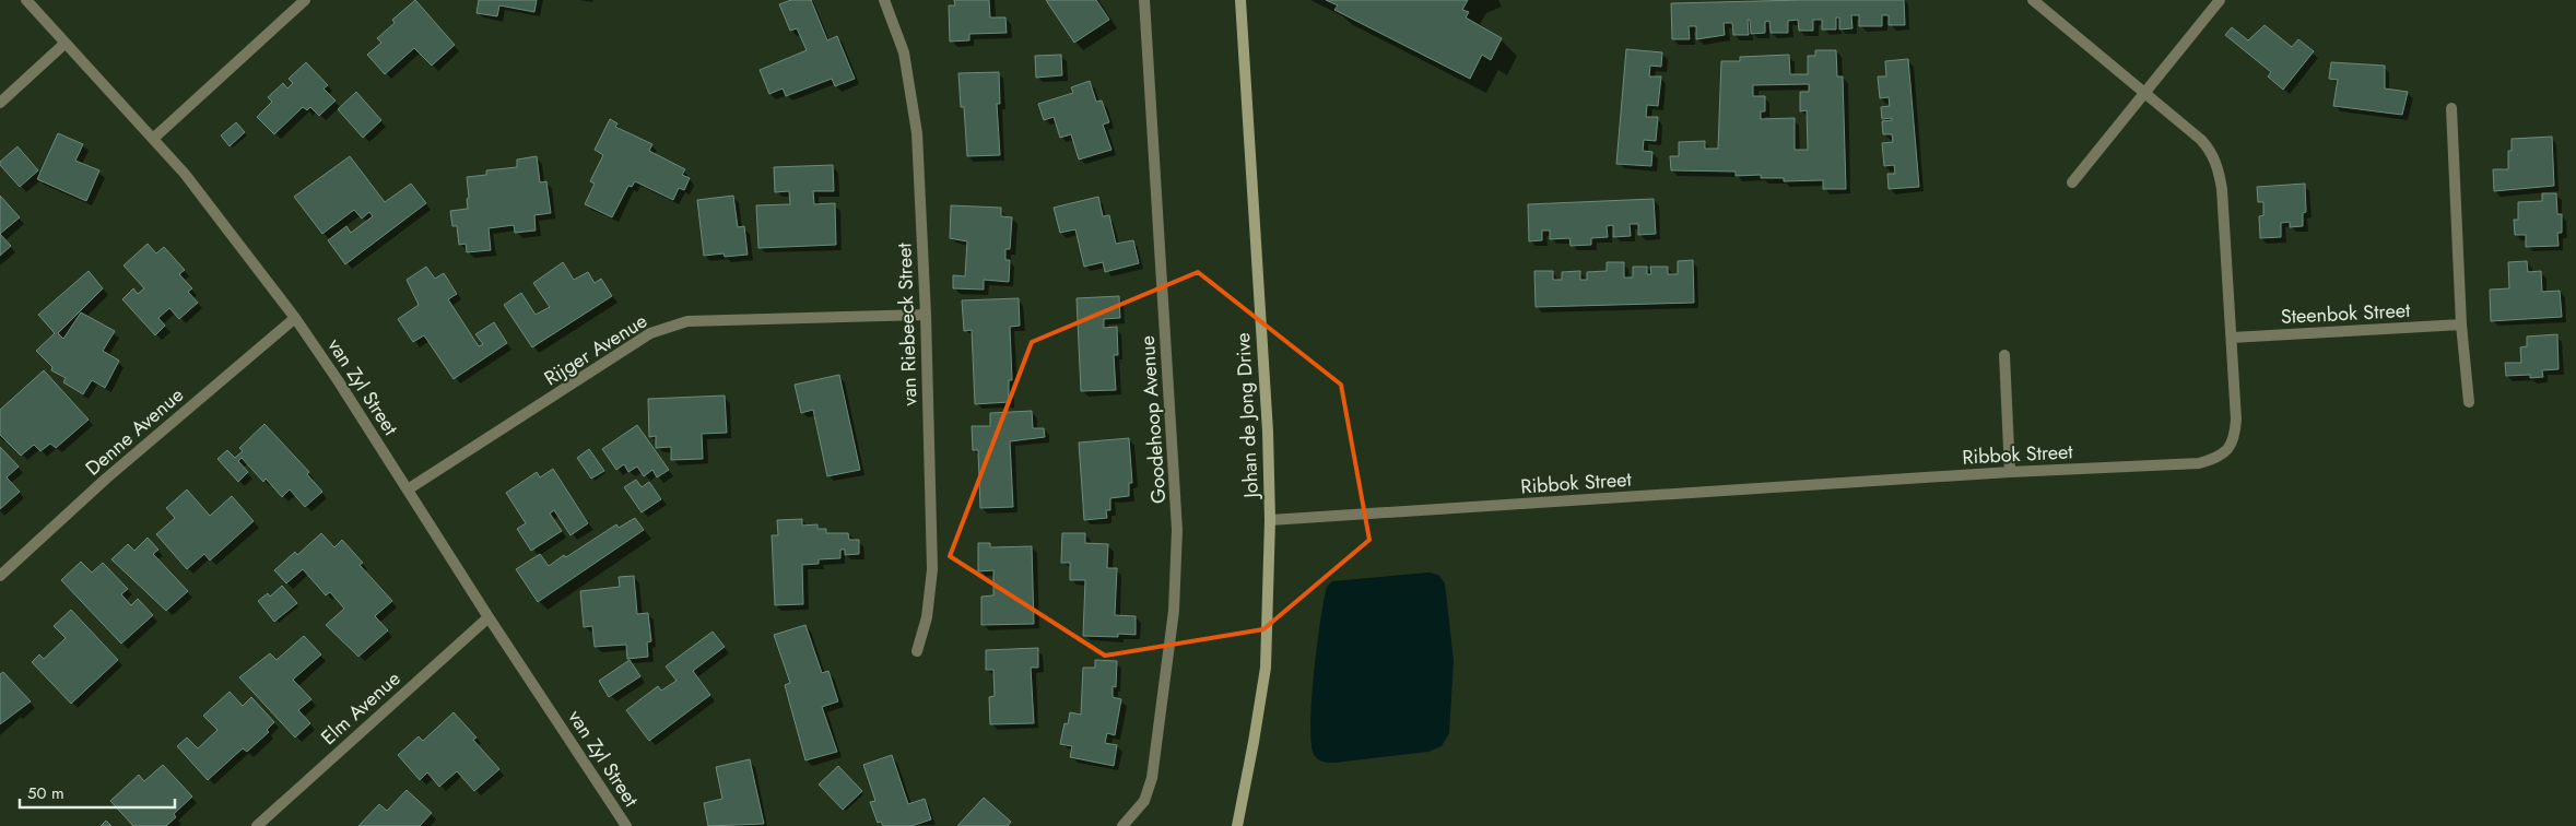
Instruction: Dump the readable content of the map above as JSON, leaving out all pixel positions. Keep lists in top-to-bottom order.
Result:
{
  "streets": {
    "street": [
      "Steenbok Street",
      "van Riebeeck Street",
      "Rijger Avenue",
      "van Zyl Street",
      "Johan de Jong Drive",
      "Goodehoop Avenue",
      "Denne Avenue",
      "Ribbok Street",
      "Elm Avenue"
    ]
  },
  "crossings": [
    ["Steenbok Street", "Ribbok Street"],
    ["van Riebeeck Street", "Rijger Avenue"],
    ["Rijger Avenue", "van Zyl Street"],
    ["van Zyl Street", "Denne Avenue"],
    ["van Zyl Street", "Elm Avenue"],
    ["Johan de Jong Drive", "Ribbok Street"]
  ],
  "scale_bar": "50 m"
}
